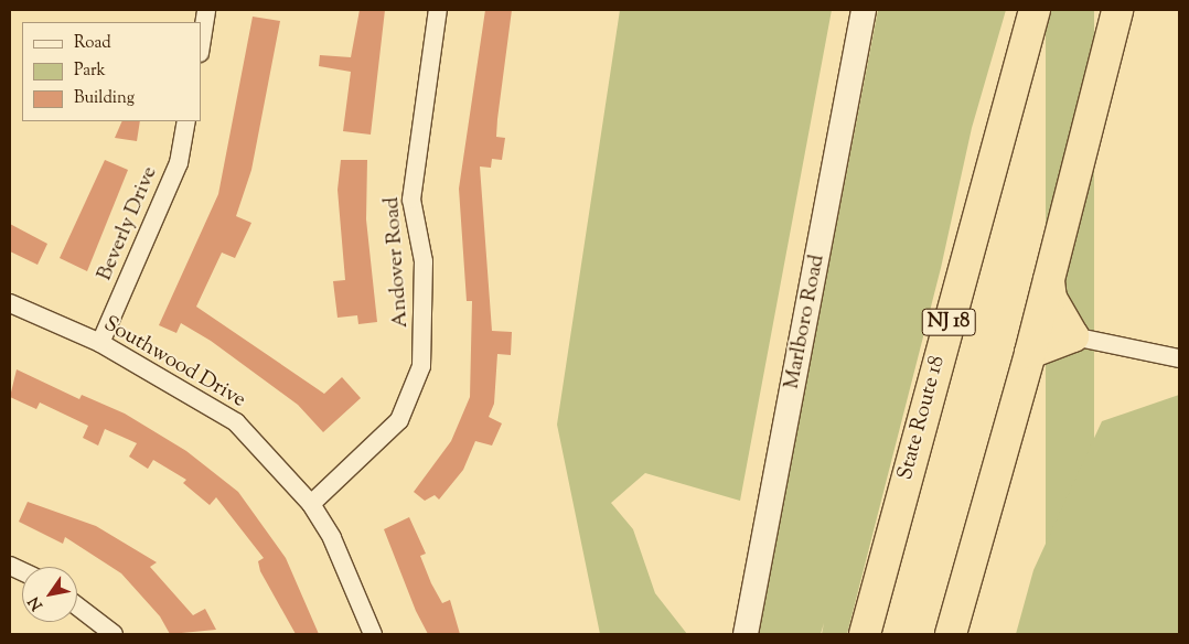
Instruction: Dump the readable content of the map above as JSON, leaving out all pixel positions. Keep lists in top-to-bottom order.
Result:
{
  "streets": {
    "highway": ["NJ 18", "State Route 18"],
    "street": [
      "Beverly Drive",
      "Andover Road",
      "Marlboro Road",
      "Southwood Drive"
    ]
  },
  "crossings": [
    ["Beverly Drive", "Southwood Drive"],
    ["Andover Road", "Southwood Drive"]
  ],
  "legend": ["Road", "Park", "Building"],
  "north": "bottom left"
}
